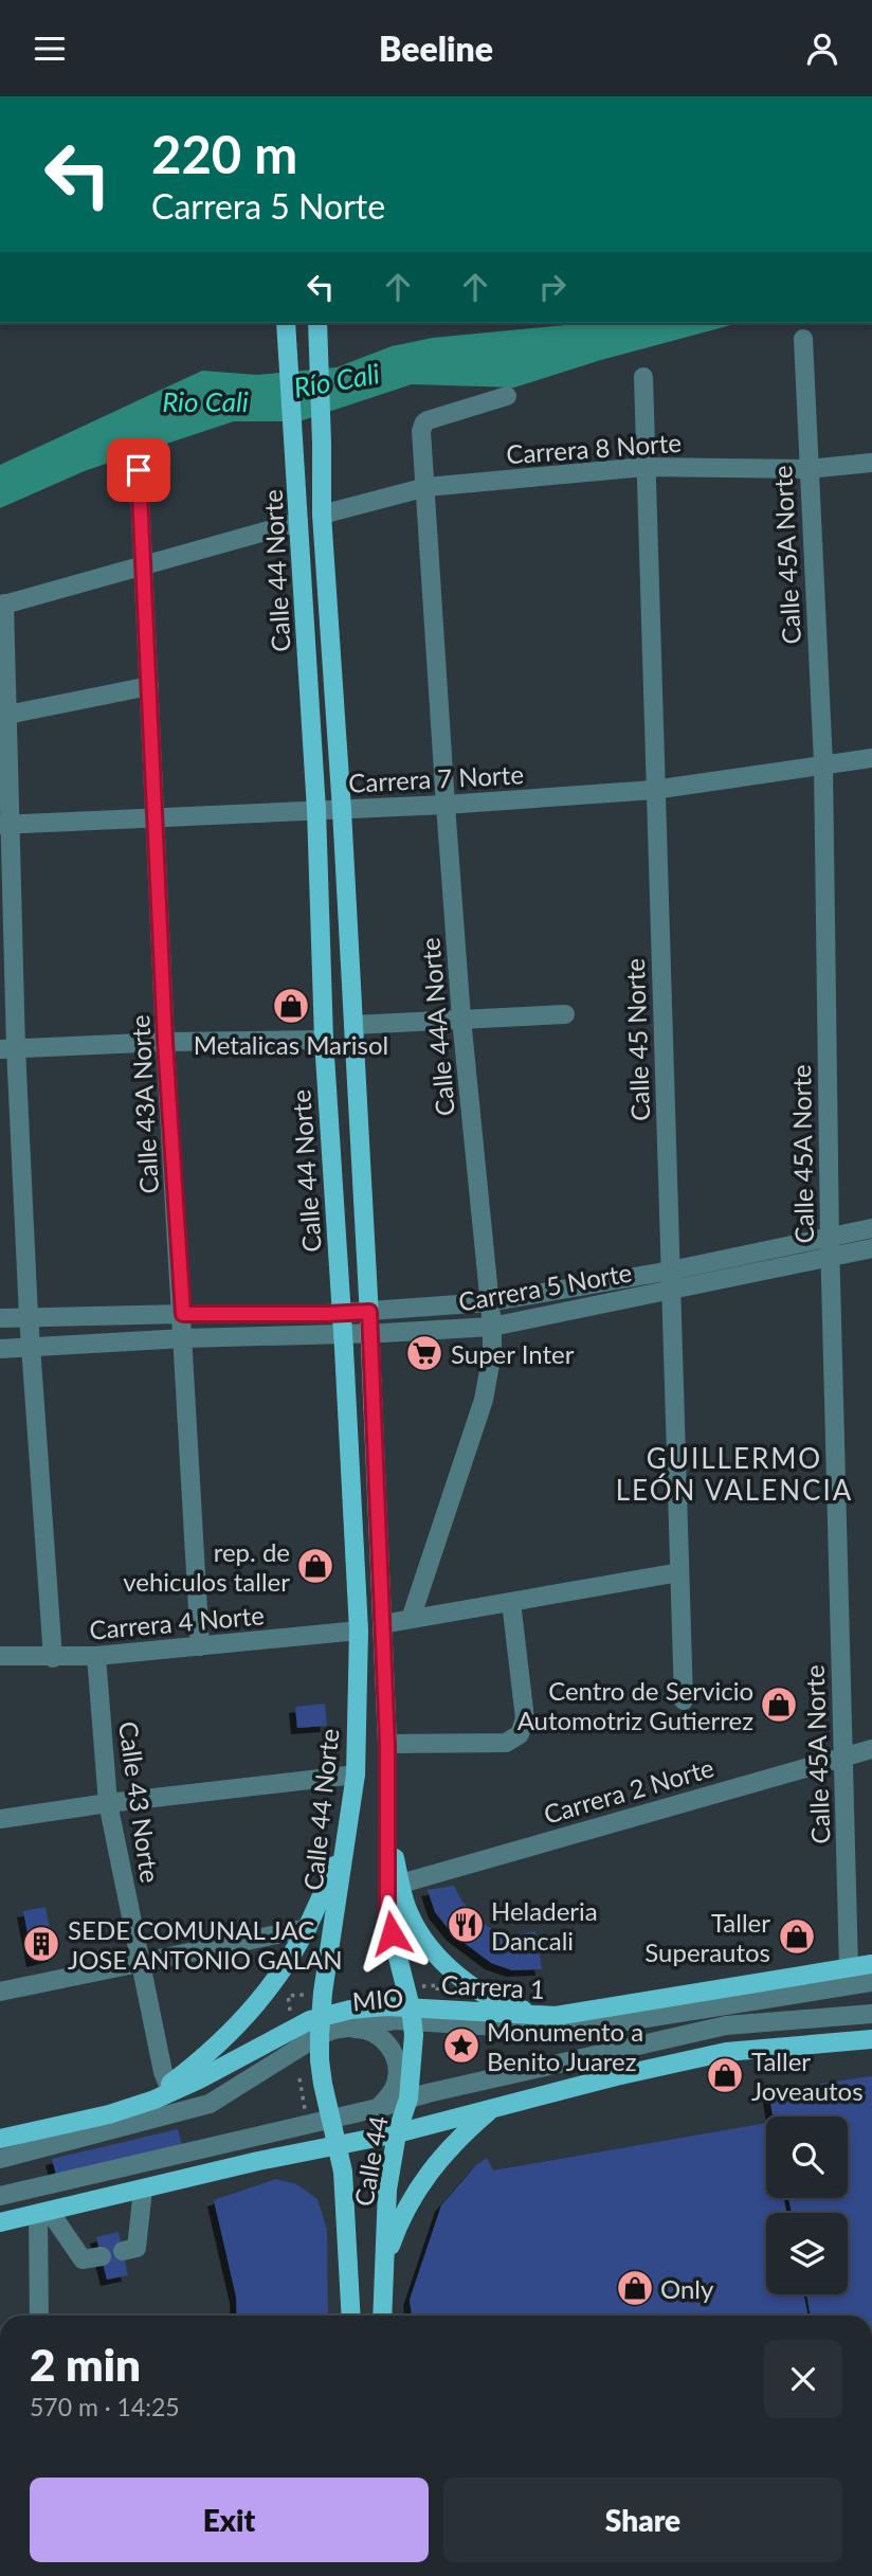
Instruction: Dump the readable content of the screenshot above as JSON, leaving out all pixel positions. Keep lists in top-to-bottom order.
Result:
{
  "streets": {
    "main road": ["Calle 44 Norte", "Carrera 1", "Calle 44"],
    "street": [
      "Carrera 8 Norte",
      "Calle 45A Norte",
      "Carrera 7 Norte",
      "Calle 44A Norte",
      "Calle 45 Norte",
      "Calle 43A Norte",
      "Carrera 5 Norte",
      "Carrera 4 Norte",
      "Carrera 2 Norte",
      "Calle 43 Norte",
      "MIO"
    ]
  },
  "crossings": [
    ["Carrera 8 Norte", "Calle 45A Norte"],
    ["Carrera 8 Norte", "Calle 44 Norte"],
    ["Carrera 8 Norte", "Calle 44A Norte"],
    ["Carrera 8 Norte", "Calle 45 Norte"],
    ["Calle 45A Norte", "Carrera 7 Norte"],
    ["Calle 45A Norte", "Carrera 5 Norte"],
    ["Calle 45A Norte", "Carrera 2 Norte"],
    ["Calle 45A Norte", "Carrera 1"],
    ["Calle 44 Norte", "Carrera 7 Norte"],
    ["Calle 44 Norte", "Carrera 5 Norte"],
    ["Calle 44 Norte", "Carrera 4 Norte"],
    ["Calle 44 Norte", "Carrera 1"],
    ["Calle 44 Norte", "MIO"],
    ["Calle 44 Norte", "Calle 44"],
    ["Carrera 7 Norte", "Calle 44A Norte"],
    ["Carrera 7 Norte", "Calle 45 Norte"],
    ["Carrera 7 Norte", "Calle 43A Norte"],
    ["Calle 44A Norte", "Carrera 5 Norte"],
    ["Calle 45 Norte", "Carrera 5 Norte"],
    ["Calle 43A Norte", "Carrera 5 Norte"],
    ["Calle 43A Norte", "Carrera 4 Norte"],
    ["Carrera 4 Norte", "Calle 43 Norte"],
    ["Carrera 1", "MIO"],
    ["Carrera 1", "Calle 44"],
    ["MIO", "Calle 44"]
  ],
  "districts": ["GUILLERMO LEÓN VALENCIA"],
  "water": ["Río Cali", "Rio Cali"],
  "places": {
    "shop": [
      "Metalicas Marisol",
      "rep. de vehiculos taller",
      "Centro de Servicio Automotriz Gutierrez",
      "Taller Superautos",
      "Taller Joveautos",
      "Only"
    ],
    "supermarket": ["Super Inter"],
    "restaurant": ["Heladeria Dancali"],
    "building": ["SEDE COMUNAL JAC JOSE ANTONIO GALAN"],
    "place": ["Monumento a Benito Juarez"]
  },
  "page": {
    "header": "Beeline",
    "turn": ["220 m", "Carrera 5 Norte"],
    "heading": ["2 min", "570 m · 14:25"],
    "buttons": ["Exit", "Share"]
  }
}
